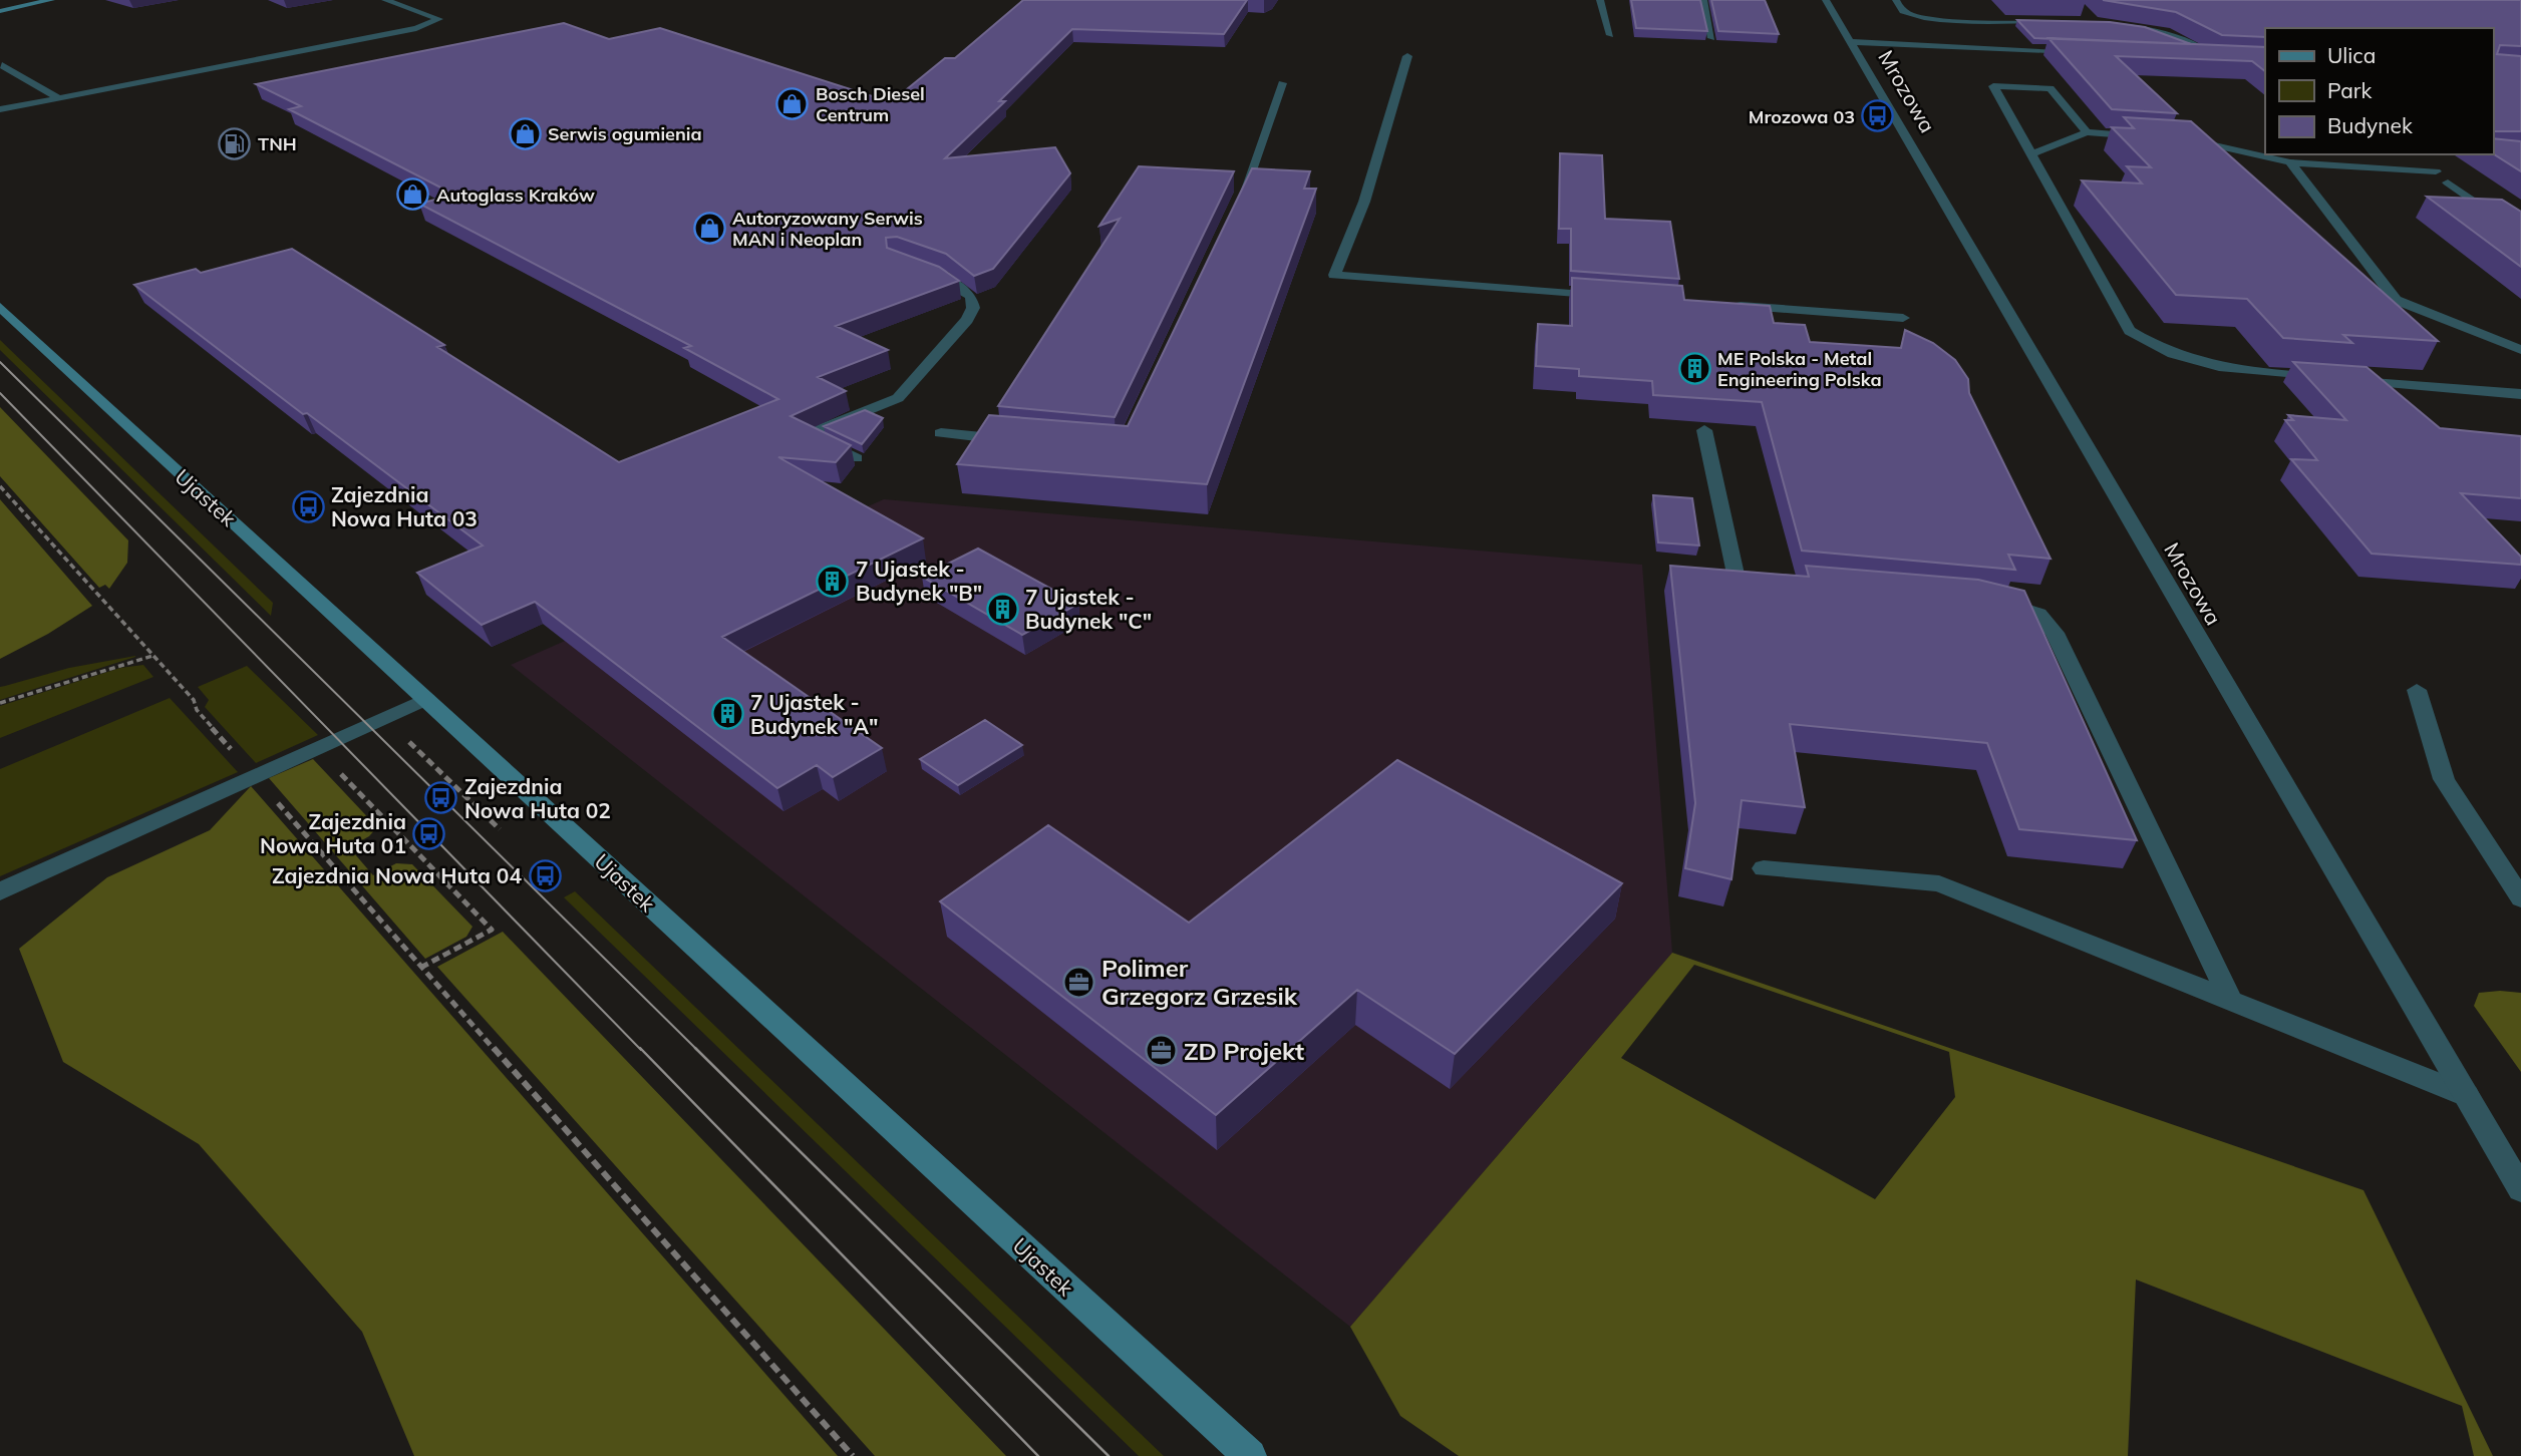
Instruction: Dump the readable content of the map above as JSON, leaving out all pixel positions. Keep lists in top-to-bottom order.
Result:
{
  "streets": {
    "street": ["Mrozowa", "Ujastek"]
  },
  "places": {
    "shop": [
      "Bosch Diesel Centrum",
      "Serwis ogumienia",
      "Autoglass Kraków",
      "Autoryzowany Serwis MAN i Neoplan"
    ],
    "bus stop": [
      "Mrozowa 03",
      "Zajezdnia Nowa Huta 03",
      "Zajezdnia Nowa Huta 02",
      "Zajezdnia Nowa Huta 01",
      "Zajezdnia Nowa Huta 04"
    ],
    "fuel station": ["TNH"],
    "building": [
      "ME Polska - Metal Engineering Polska",
      "7 Ujastek - Budynek \"B\"",
      "7 Ujastek - Budynek \"C\"",
      "7 Ujastek - Budynek \"A\""
    ],
    "office": ["Polimer Grzegorz Grzesik", "ZD Projekt"]
  },
  "legend": ["Ulica", "Park", "Budynek"]
}
